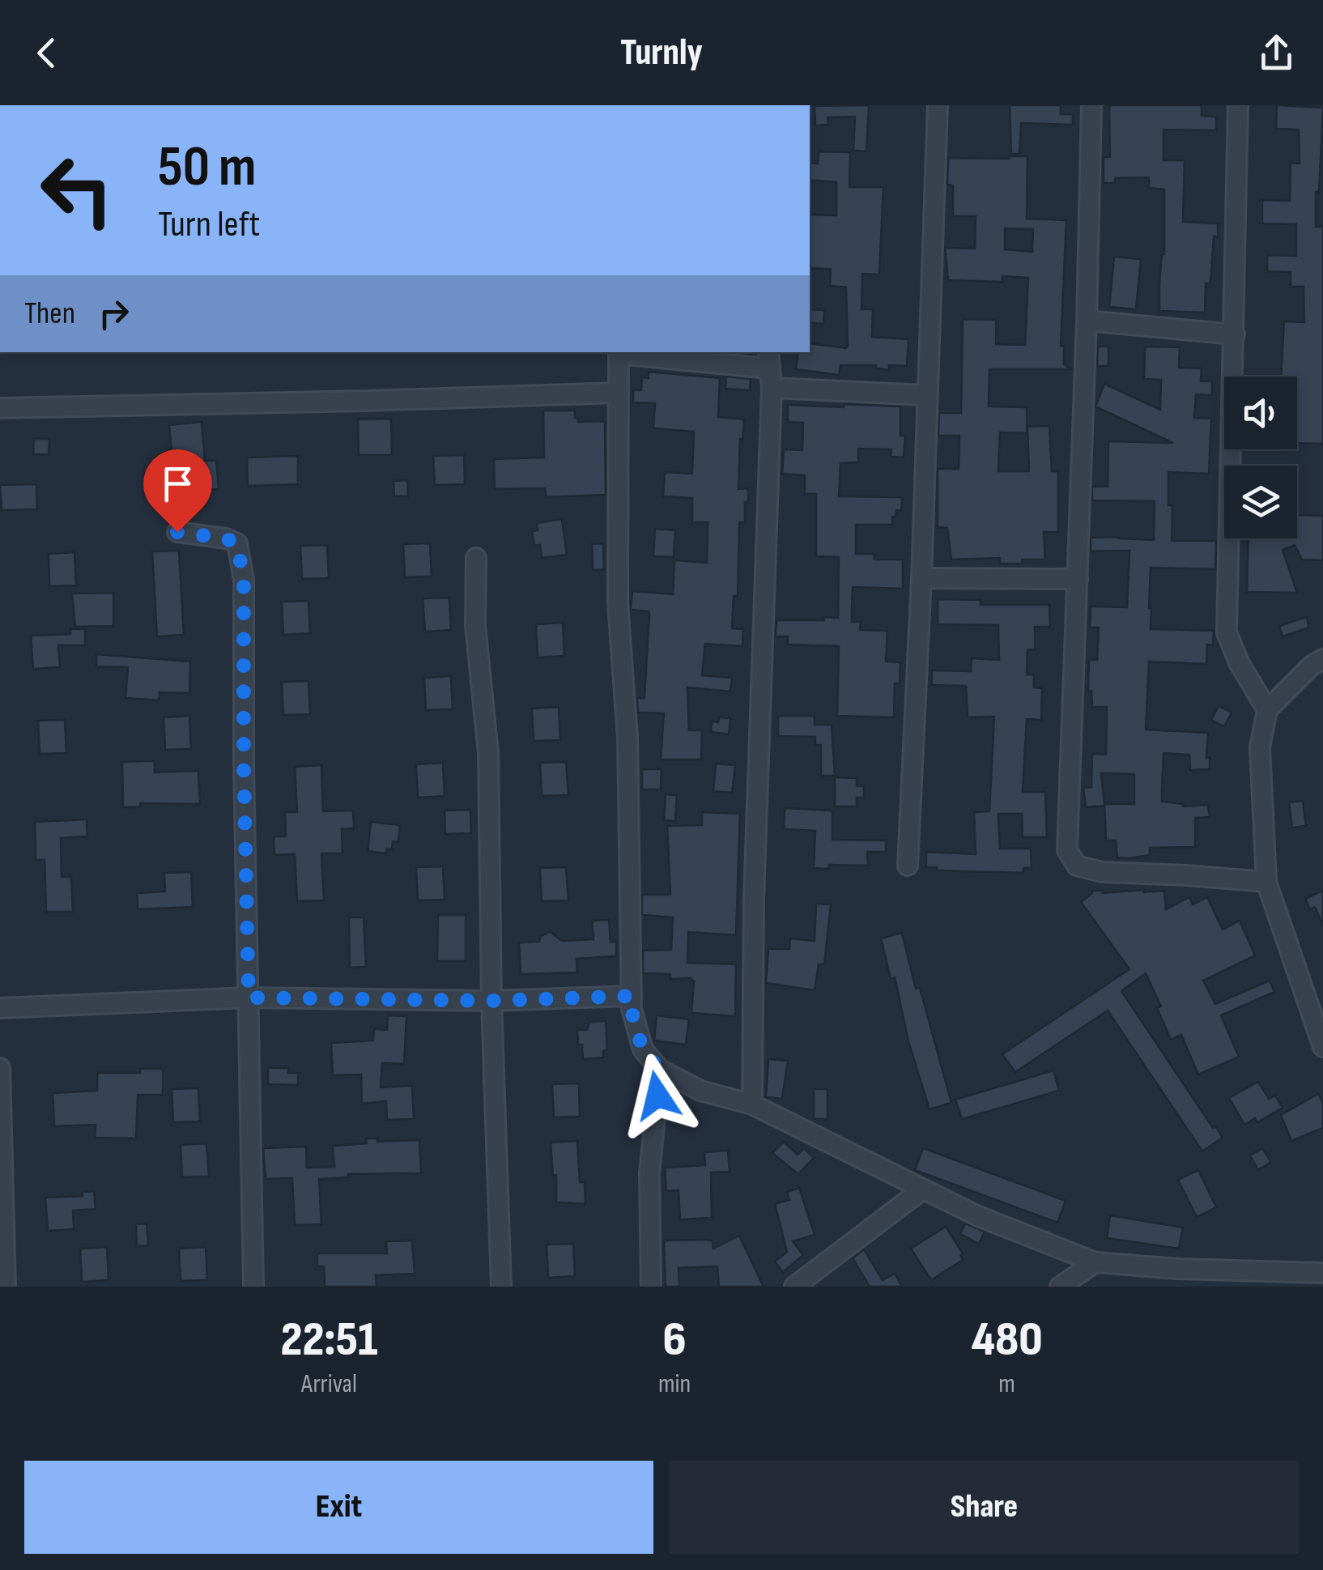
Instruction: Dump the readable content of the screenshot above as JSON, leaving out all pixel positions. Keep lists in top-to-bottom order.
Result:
{
  "page": {
    "header": "Turnly",
    "turn": ["50 m", "Turn left"],
    "then": "Then",
    "eta": [
      "22:51",
      "Arrival",
      "6",
      "min",
      "480",
      "m"
    ],
    "buttons": ["Exit", "Share"]
  }
}
